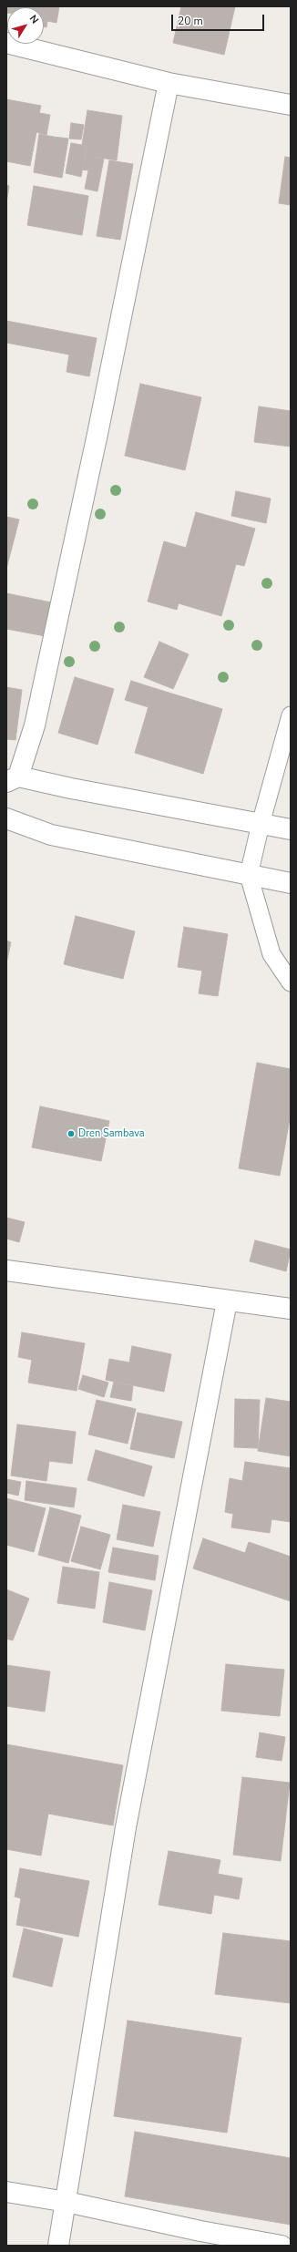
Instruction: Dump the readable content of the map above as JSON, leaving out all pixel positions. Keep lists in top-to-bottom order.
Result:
{
  "places": ["Dren Sambava"],
  "scale_bar": "20 m",
  "north": "top right"
}
